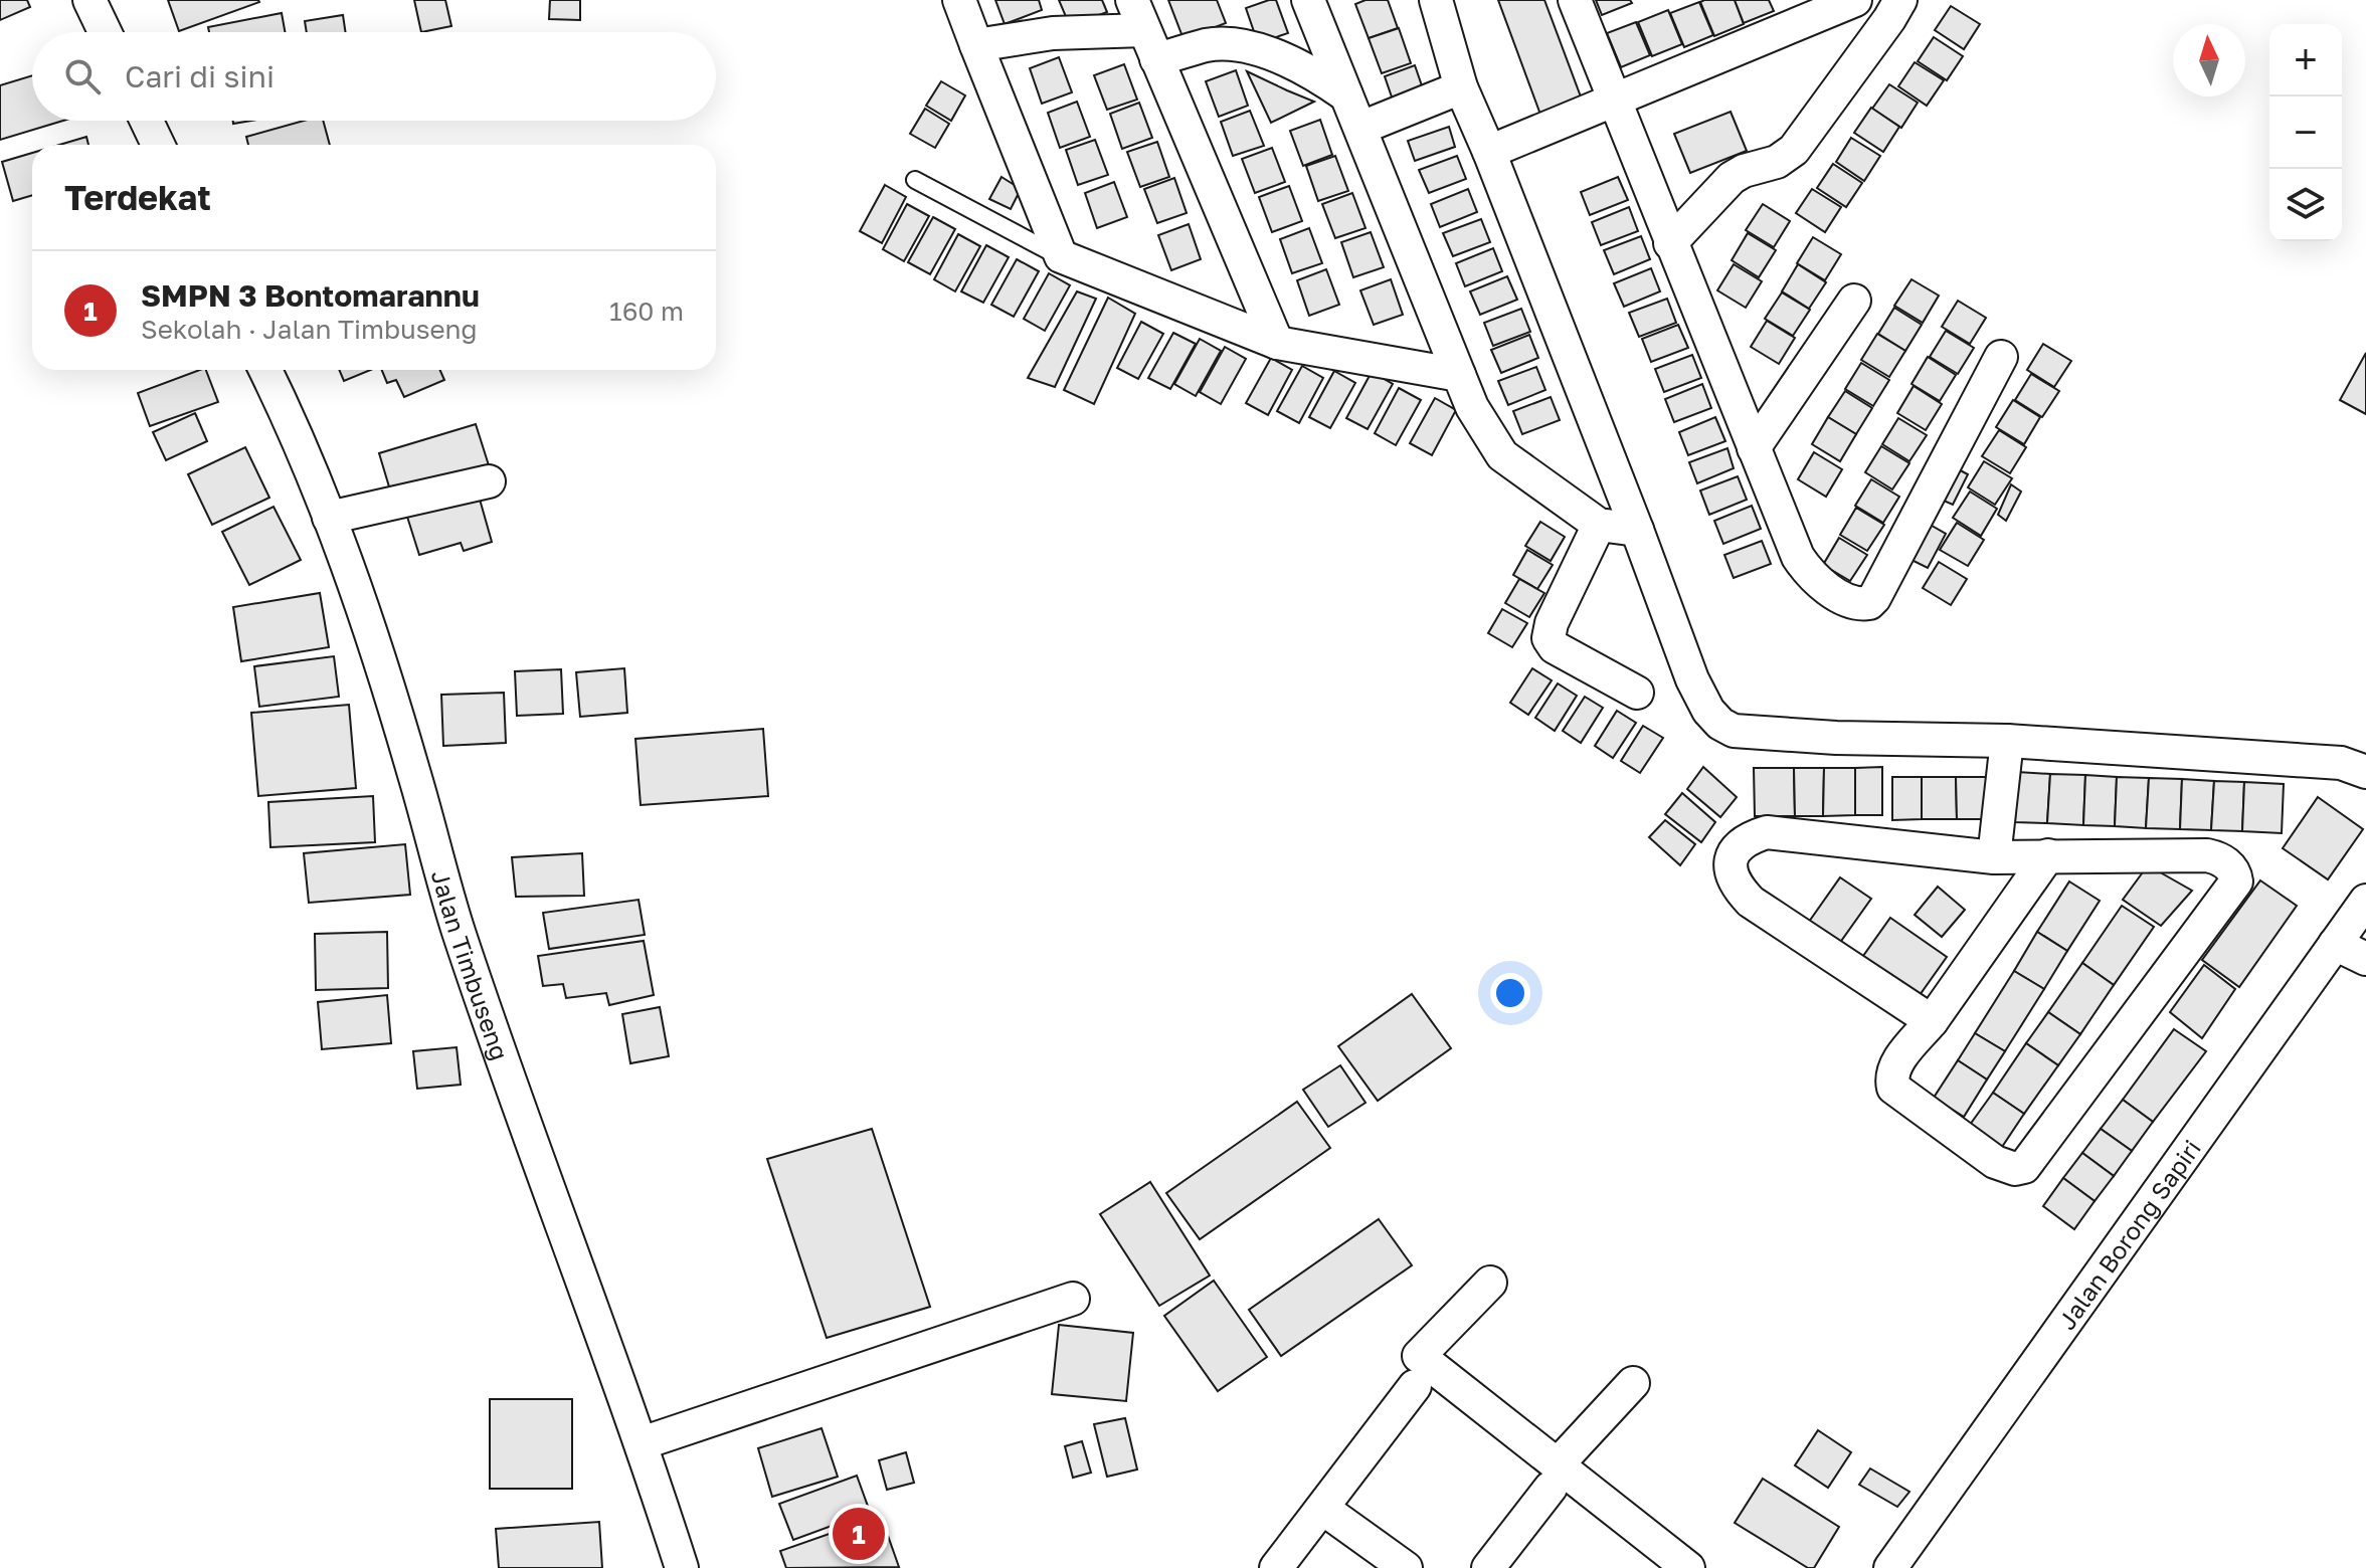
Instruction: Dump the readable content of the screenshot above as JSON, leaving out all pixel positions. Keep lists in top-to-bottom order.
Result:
{
  "streets": {
    "street": ["Jalan Timbuseng", "Jalan Borong Sapiri"]
  },
  "north": "top",
  "page": {
    "map_buttons": ["+", "−"],
    "search": "Cari di sini",
    "heading": "Terdekat",
    "list": [
      {
        "mark": "1",
        "name": "SMPN 3 Bontomarannu",
        "note": "Sekolah · Jalan Timbuseng",
        "value": "160 m"
      }
    ],
    "pins": "1"
  }
}
